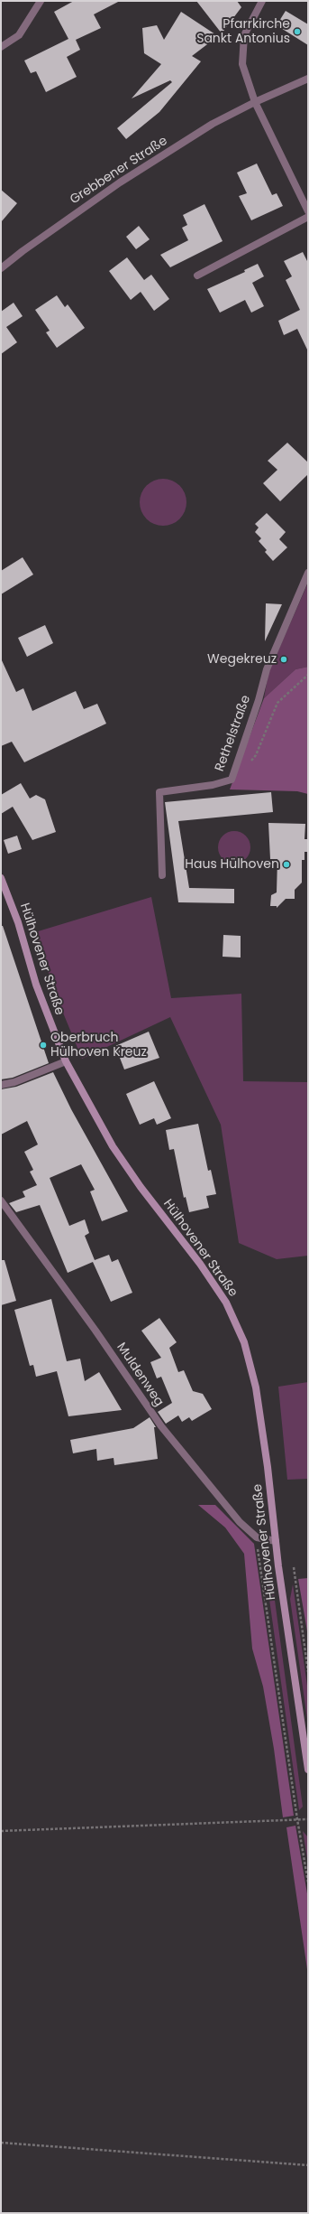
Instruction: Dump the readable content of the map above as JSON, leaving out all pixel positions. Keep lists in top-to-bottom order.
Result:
{
  "streets": {
    "main road": ["Hülhovener Straße"],
    "street": ["Grebbener Straße", "Rethelstraße", "Muldenweg"]
  },
  "places": [
    "Pfarrkirche Sankt Antonius",
    "Wegekreuz",
    "Haus Hülhoven",
    "Oberbruch Hülhoven Kreuz"
  ]
}
